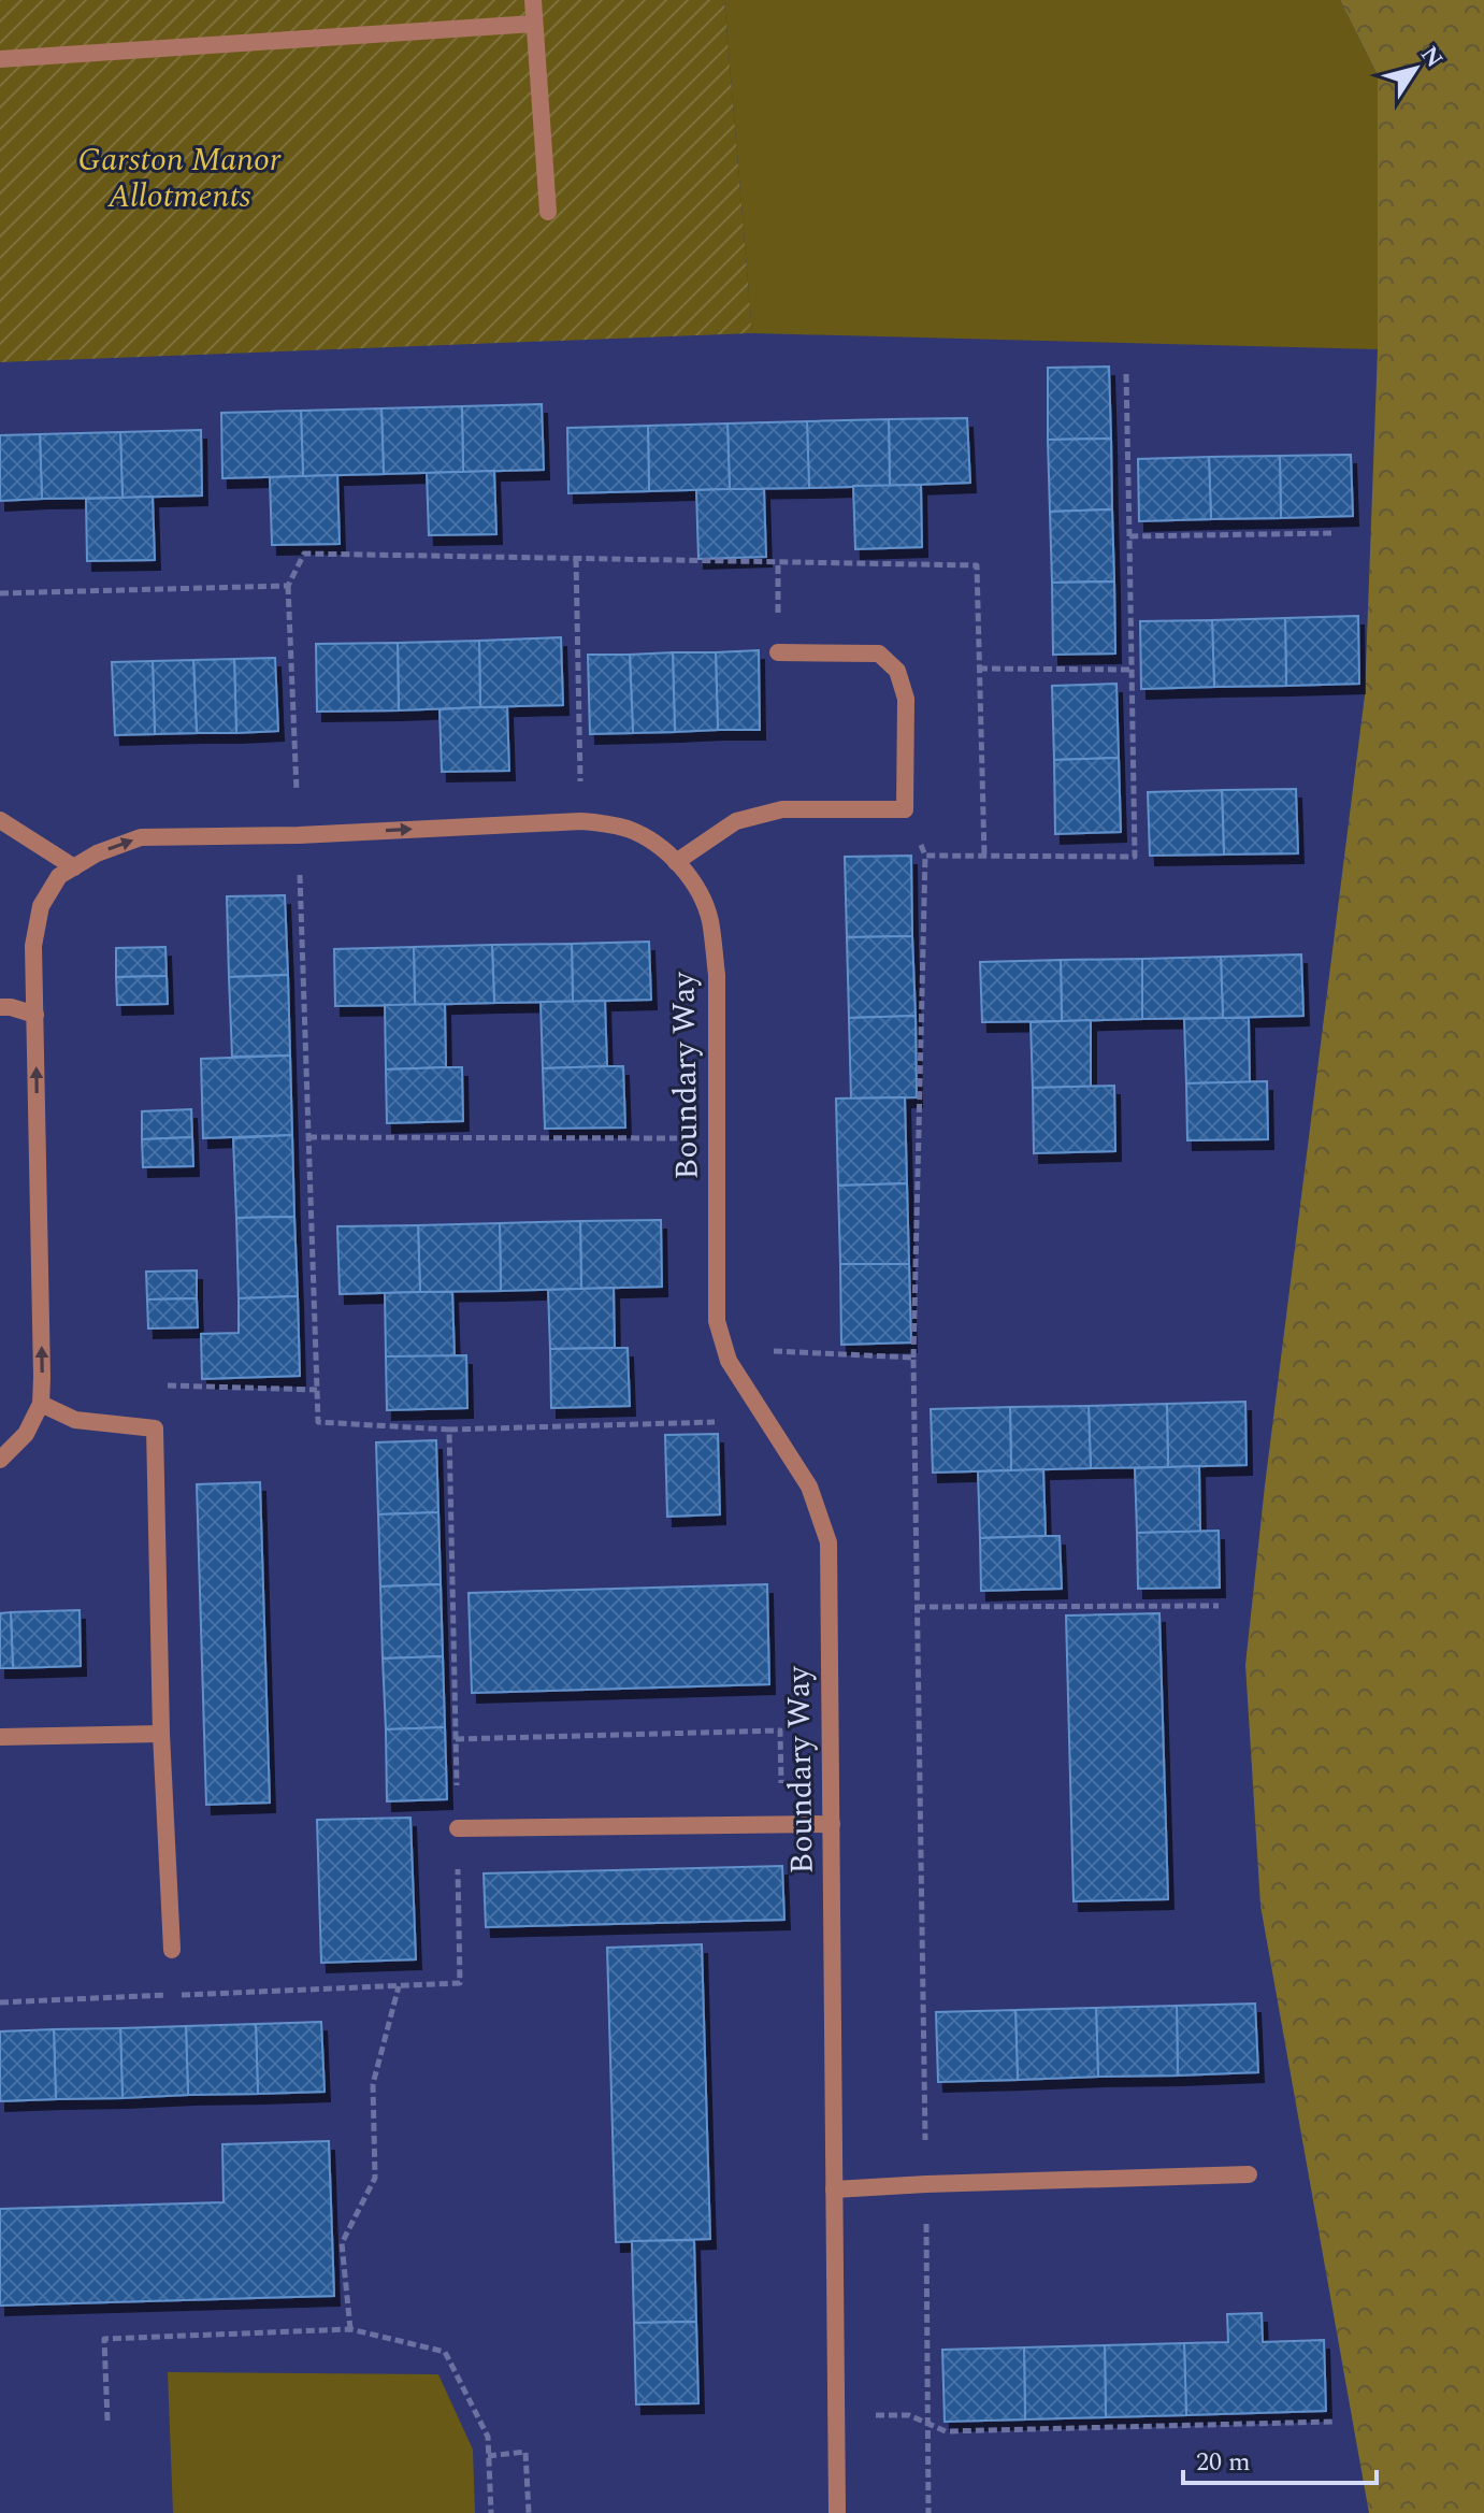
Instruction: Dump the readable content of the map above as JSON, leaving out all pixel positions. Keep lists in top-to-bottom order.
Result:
{
  "streets": {
    "street": ["Boundary Way"]
  },
  "parks": ["Garston Manor Allotments"],
  "scale_bar": "20 m",
  "north": "top right"
}
